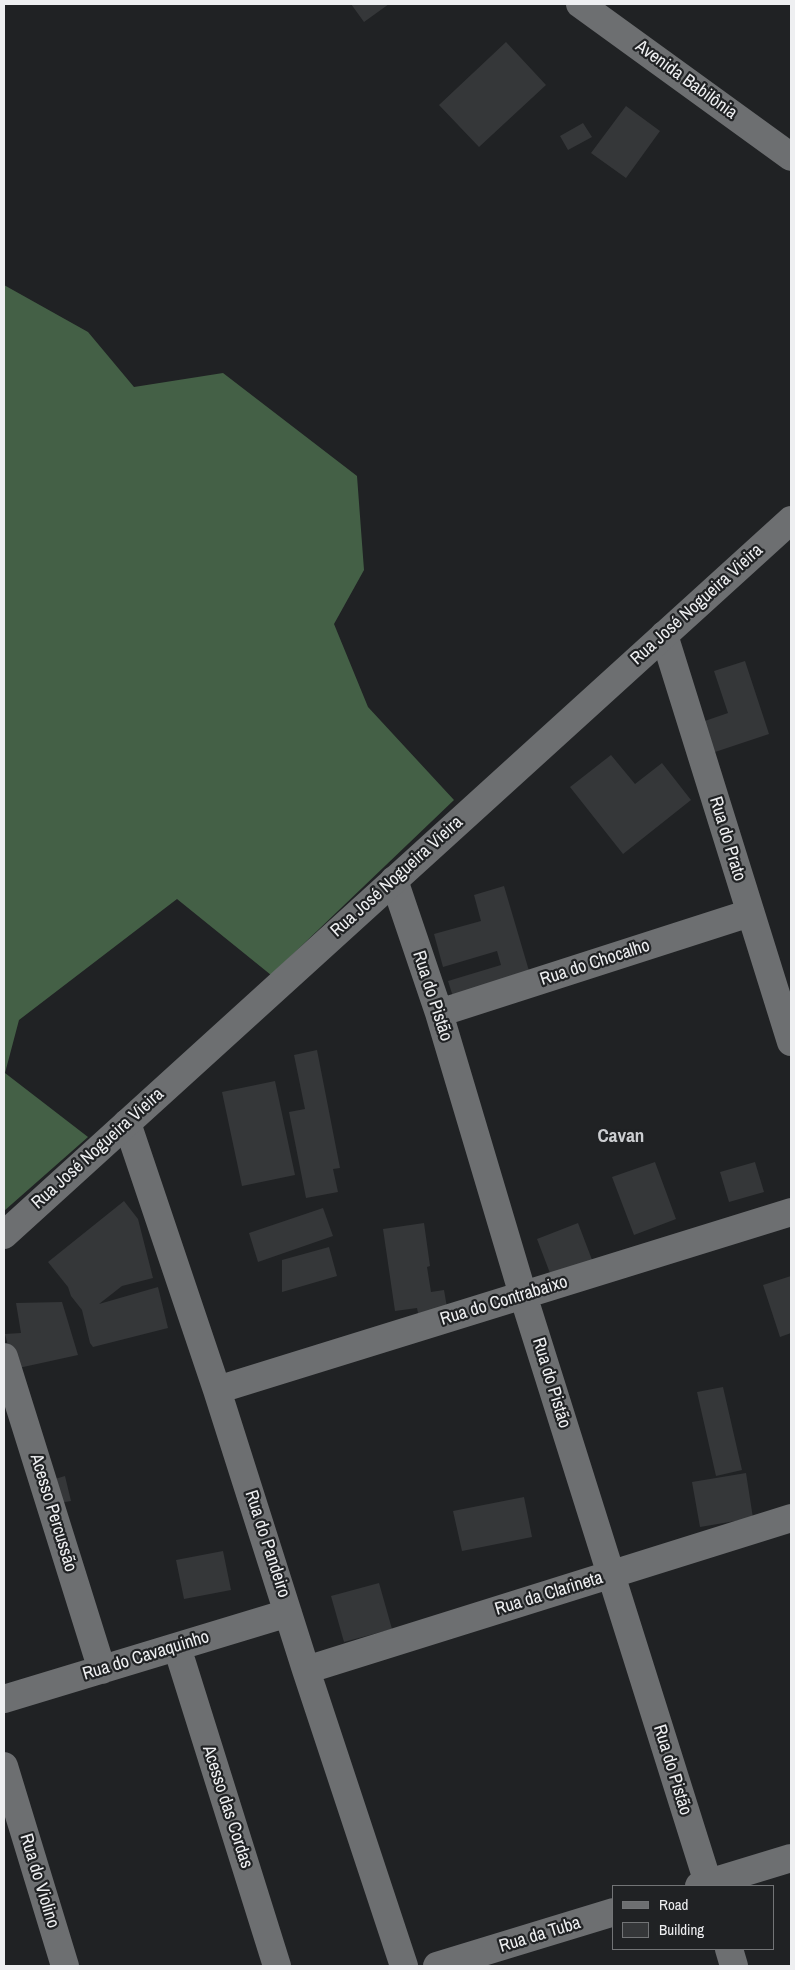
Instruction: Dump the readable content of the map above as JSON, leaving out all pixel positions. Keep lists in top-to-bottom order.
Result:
{
  "streets": {
    "street": [
      "Avenida Babilônia",
      "Rua José Nogueira Vieira",
      "Rua do Prato",
      "Rua do Chocalho",
      "Rua do Pistão",
      "Rua do Contrabaixo",
      "Acesso Percussão",
      "Rua do Pandeiro",
      "Rua da Clarineta",
      "Rua do Cavaquinho",
      "Acesso das Cordas",
      "Rua do Violino",
      "Rua da Tuba"
    ]
  },
  "crossings": [
    ["Rua José Nogueira Vieira", "Rua do Prato"],
    ["Rua José Nogueira Vieira", "Rua do Pistão"],
    ["Rua José Nogueira Vieira", "Rua do Pandeiro"],
    ["Rua do Prato", "Rua do Chocalho"],
    ["Rua do Chocalho", "Rua do Pistão"],
    ["Rua do Pistão", "Rua do Contrabaixo"],
    ["Rua do Pistão", "Rua da Clarineta"],
    ["Rua do Contrabaixo", "Rua do Pandeiro"],
    ["Acesso Percussão", "Rua do Cavaquinho"],
    ["Rua do Pandeiro", "Rua da Clarineta"],
    ["Rua do Pandeiro", "Rua do Cavaquinho"],
    ["Rua do Cavaquinho", "Acesso das Cordas"]
  ],
  "districts": ["Cavan"],
  "legend": ["Road", "Building"]
}
